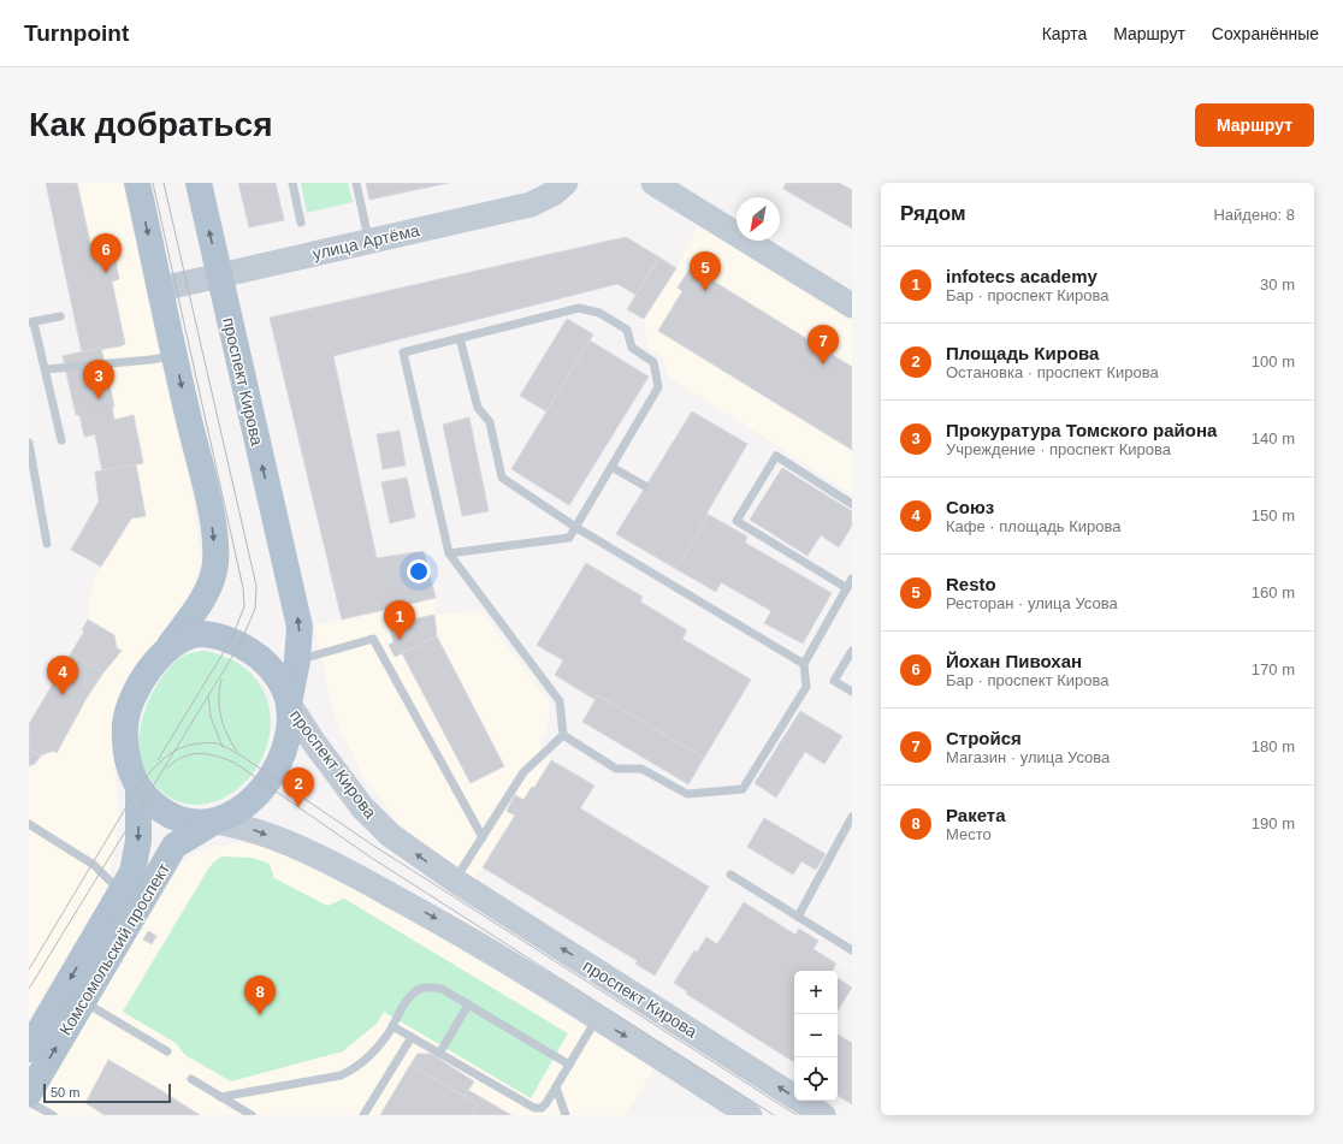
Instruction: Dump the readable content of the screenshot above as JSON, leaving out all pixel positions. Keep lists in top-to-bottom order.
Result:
{
  "streets": {
    "main road": ["улица Артёма", "проспект Кирова", "Комсомольский проспект"]
  },
  "crossings": [
    ["улица Артёма", "проспект Кирова"],
    ["проспект Кирова", "Комсомольский проспект"]
  ],
  "one_way": ["проспект Кирова"],
  "scale_bar": "50 m",
  "north": "bottom left",
  "page": {
    "header": "Turnpoint",
    "nav": ["Карта", "Маршрут", "Сохранённые"],
    "buttons": "Маршрут",
    "title": "Как добраться",
    "heading": ["Рядом", "Найдено: 8"],
    "pins": [
      "6",
      "5",
      "7",
      "3",
      "1",
      "4",
      "2",
      "8"
    ],
    "list": [
      {
        "mark": "1",
        "name": "infotecs academy",
        "note": "Бар · проспект Кирова",
        "value": "30 m"
      },
      {
        "mark": "2",
        "name": "Площадь Кирова",
        "note": "Остановка · проспект Кирова",
        "value": "100 m"
      },
      {
        "mark": "3",
        "name": "Прокуратура Томского района",
        "note": "Учреждение · проспект Кирова",
        "value": "140 m"
      },
      {
        "mark": "4",
        "name": "Союз",
        "note": "Кафе · площадь Кирова",
        "value": "150 m"
      },
      {
        "mark": "5",
        "name": "Resto",
        "note": "Ресторан · улица Усова",
        "value": "160 m"
      },
      {
        "mark": "6",
        "name": "Йохан Пивохан",
        "note": "Бар · проспект Кирова",
        "value": "170 m"
      },
      {
        "mark": "7",
        "name": "Стройся",
        "note": "Магазин · улица Усова",
        "value": "180 m"
      },
      {
        "mark": "8",
        "name": "Ракета",
        "note": "Место",
        "value": "190 m"
      }
    ],
    "map_buttons": ["+", "−"],
    "scale": "50 m"
  }
}
